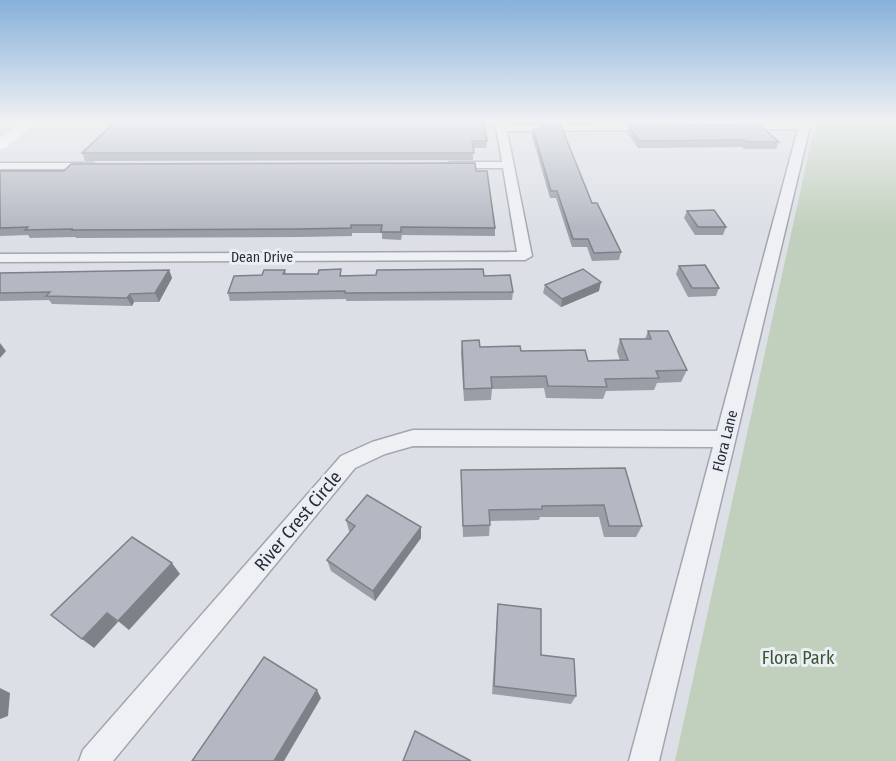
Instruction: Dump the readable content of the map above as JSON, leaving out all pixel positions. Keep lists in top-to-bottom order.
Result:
{
  "streets": {
    "street": ["Dean Drive", "Flora Lane", "River Crest Circle"]
  },
  "crossings": [
    ["Flora Lane", "River Crest Circle"]
  ],
  "parks": ["Flora Park"]
}
